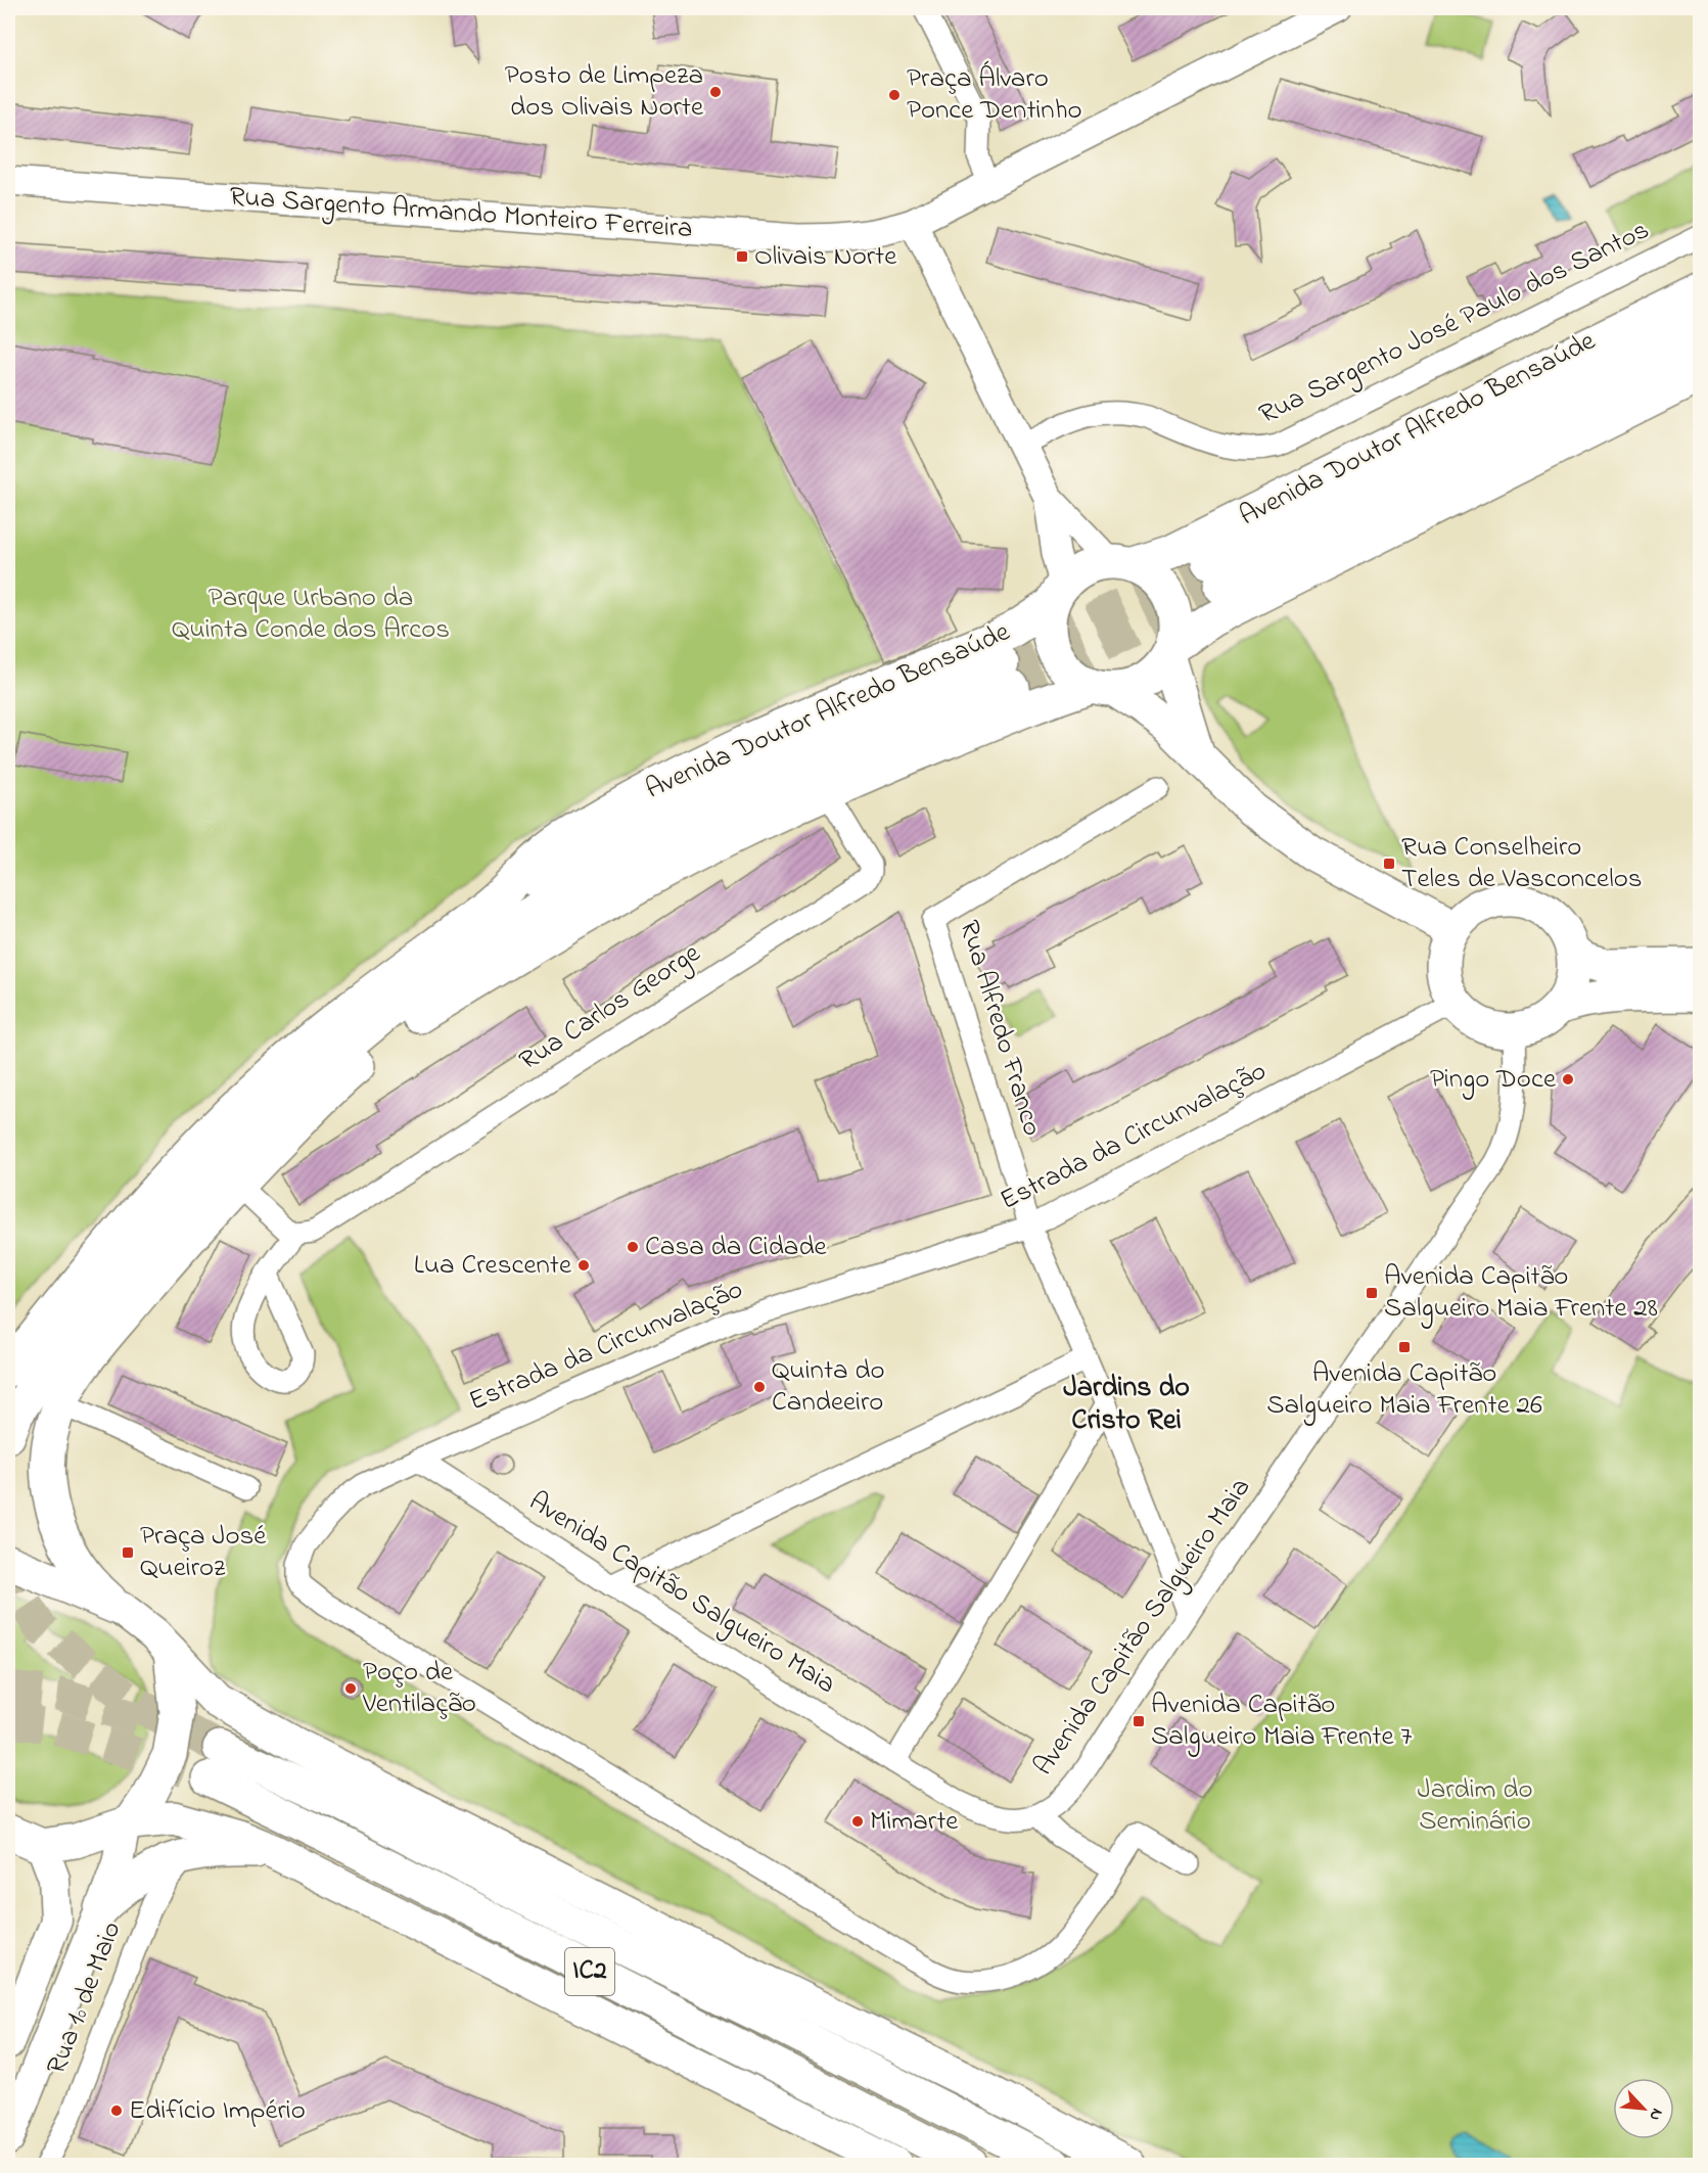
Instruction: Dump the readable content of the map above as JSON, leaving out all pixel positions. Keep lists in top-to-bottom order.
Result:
{
  "streets": {
    "main road": ["Avenida Doutor Alfredo Bensaúde", "IC2"],
    "street": [
      "Rua Sargento Armando Monteiro Ferreira",
      "Rua Sargento José Paulo dos Santos",
      "Rua Carlos George",
      "Rua Alfredo Franco",
      "Estrada da Circunvalação",
      "Avenida Capitão Salgueiro Maia",
      "Rua 1º de Maio"
    ]
  },
  "crossings": [
    ["Avenida Doutor Alfredo Bensaúde", "Rua Carlos George"],
    ["Rua Alfredo Franco", "Estrada da Circunvalação"],
    ["Estrada da Circunvalação", "Avenida Capitão Salgueiro Maia"]
  ],
  "districts": ["Jardins do Cristo Rei"],
  "parks": ["Parque Urbano da Quinta Conde dos Arcos", "Jardim do Seminário"],
  "places": {
    "other": [
      "Posto de Limpeza dos Olivais Norte",
      "Praça Álvaro Ponce Dentinho",
      "Pingo Doce",
      "Casa da Cidade",
      "Lua Crescente",
      "Quinta do Candeeiro",
      "Poço de Ventilação",
      "Mimarte",
      "Edifício Império"
    ],
    "transit": [
      "Olivais Norte",
      "Rua Conselheiro Teles de Vasconcelos",
      "Avenida Capitão Salgueiro Maia Frente 28",
      "Avenida Capitão Salgueiro Maia Frente 26",
      "Praça José Queiroz",
      "Avenida Capitão Salgueiro Maia Frente 7"
    ]
  },
  "north": "bottom right"
}
